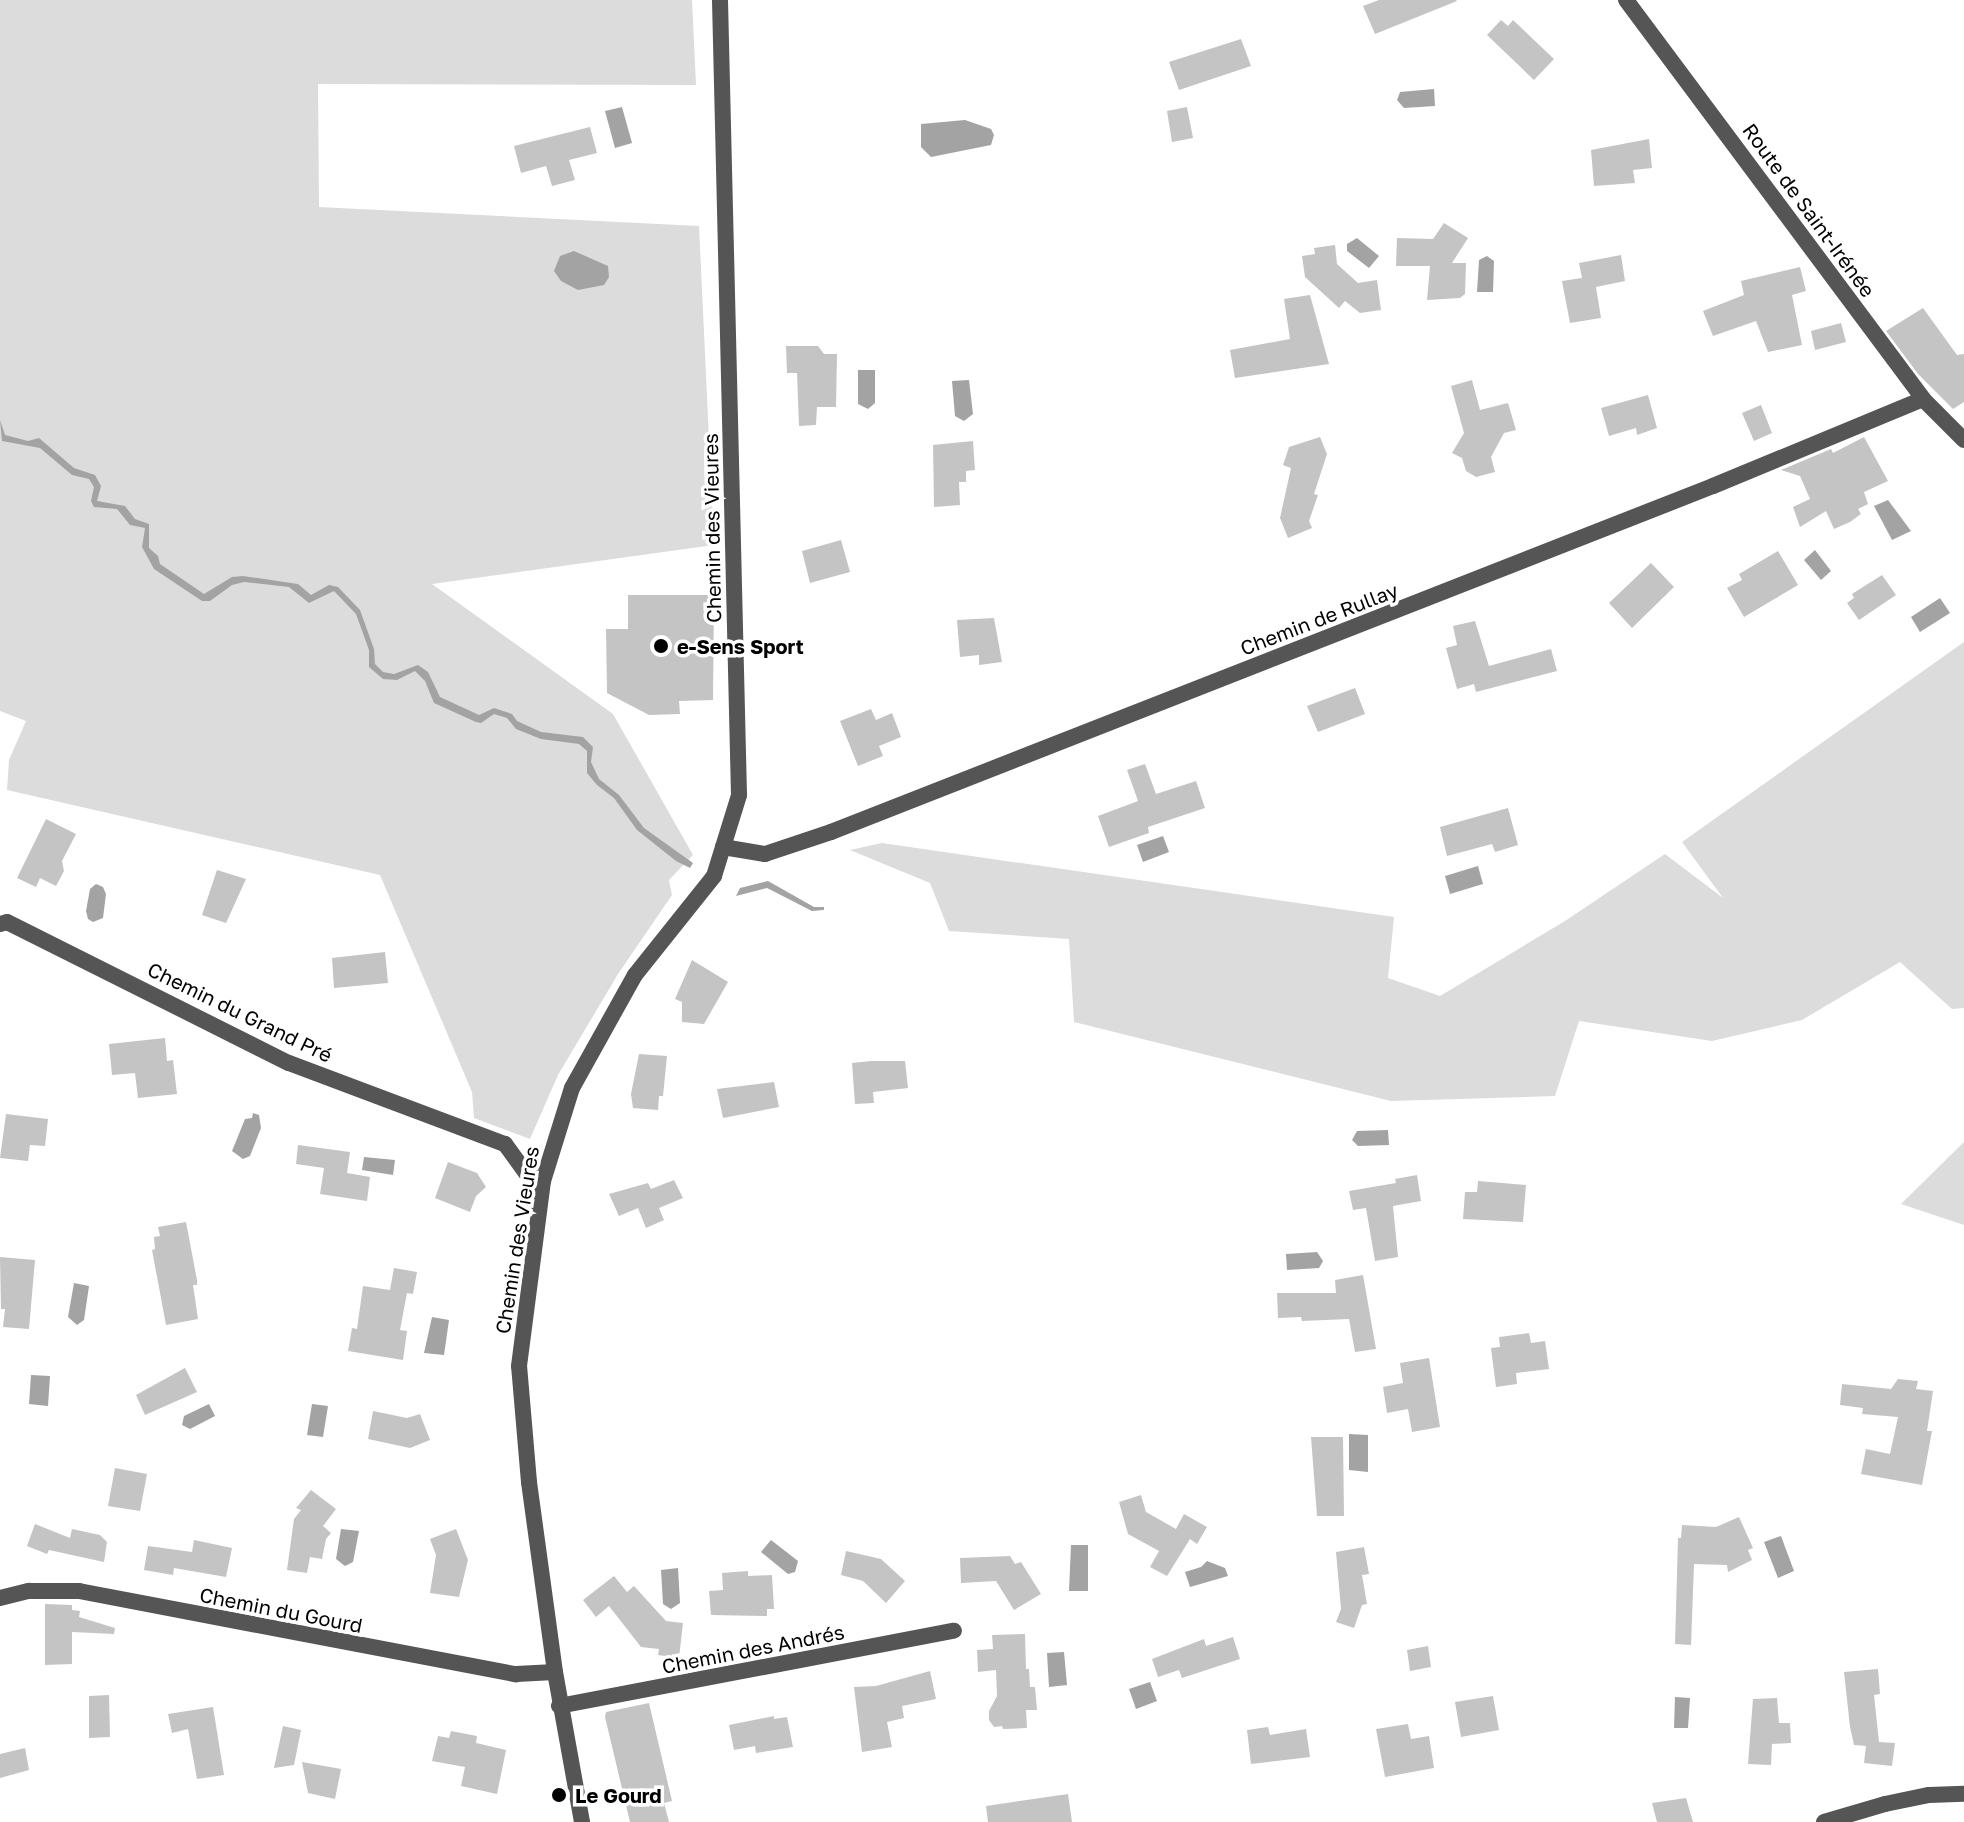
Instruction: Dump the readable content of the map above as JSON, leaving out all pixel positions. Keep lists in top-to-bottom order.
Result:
{
  "streets": {
    "street": [
      "Route de Saint-Irénée",
      "Chemin des Vieures",
      "Chemin de Rullay",
      "Chemin du Grand Pré",
      "Chemin du Gourd",
      "Chemin des Andrés"
    ]
  },
  "crossings": [
    ["Route de Saint-Irénée", "Chemin de Rullay"],
    ["Chemin des Vieures", "Chemin de Rullay"],
    ["Chemin des Vieures", "Chemin du Grand Pré"],
    ["Chemin des Vieures", "Chemin du Gourd"]
  ],
  "places": ["e-Sens Sport", "Le Gourd"]
}
